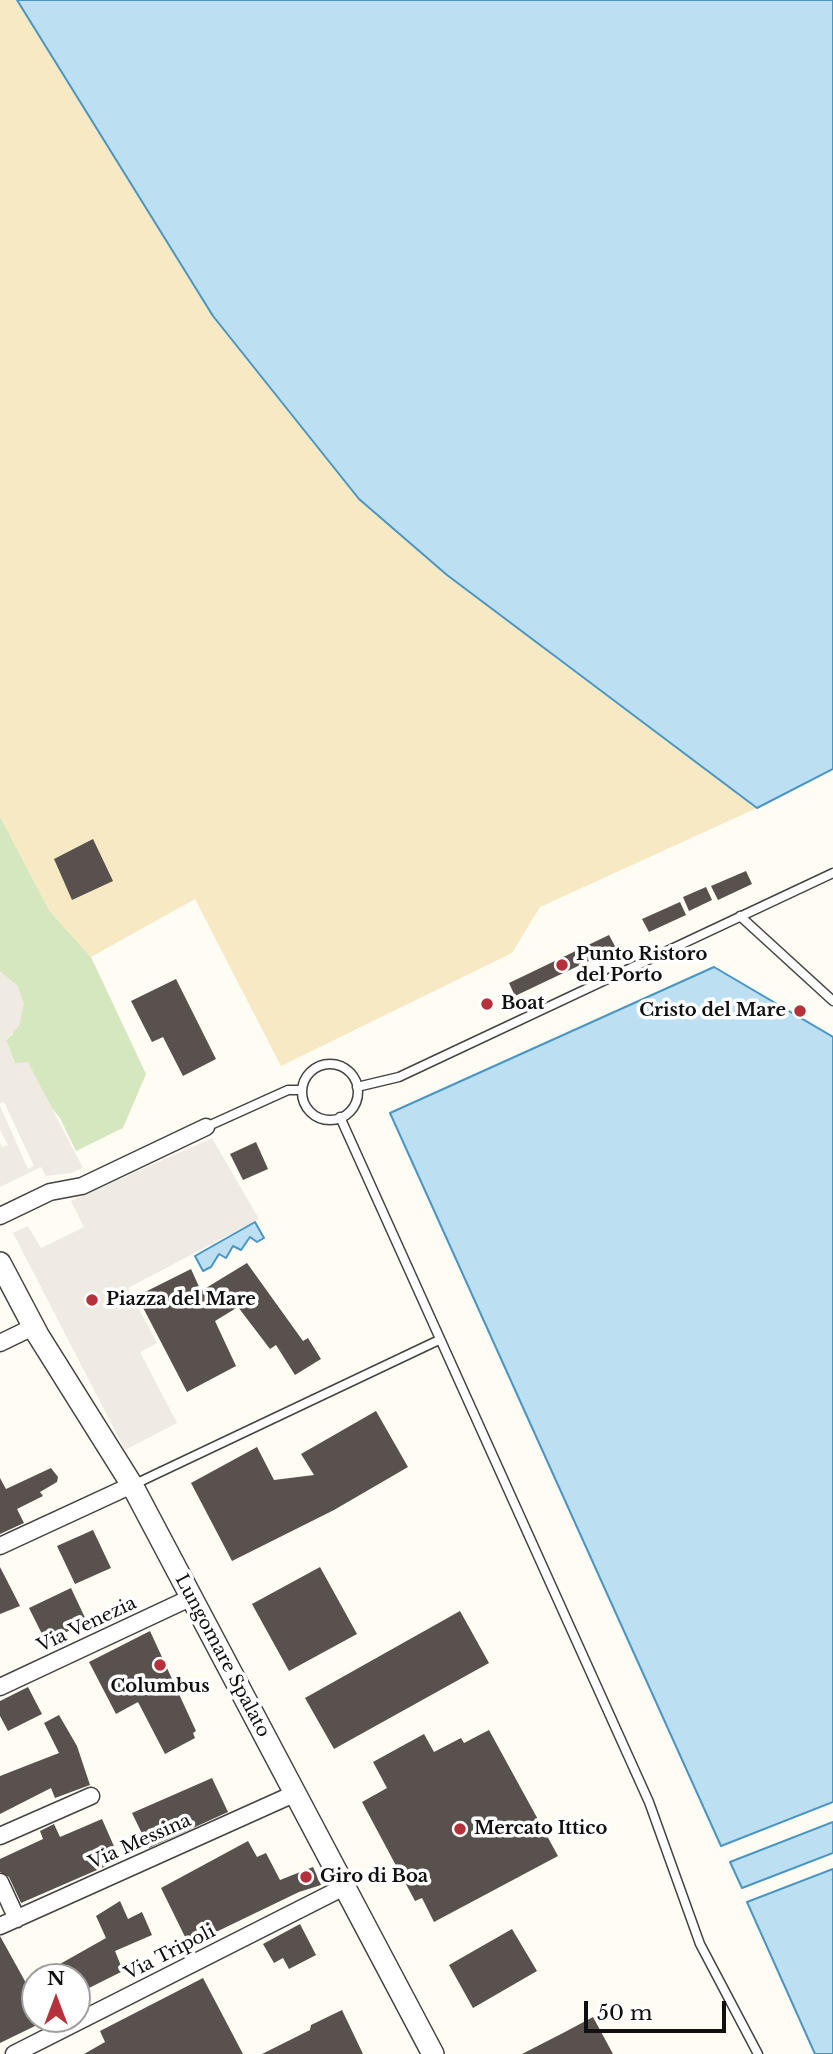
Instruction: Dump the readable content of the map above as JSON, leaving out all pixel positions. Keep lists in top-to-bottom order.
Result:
{
  "streets": {
    "street": [
      "Via Venezia",
      "Lungomare Spalato",
      "Via Messina",
      "Via Tripoli"
    ]
  },
  "crossings": [
    ["Via Venezia", "Lungomare Spalato"],
    ["Lungomare Spalato", "Via Messina"],
    ["Lungomare Spalato", "Via Tripoli"]
  ],
  "places": [
    "Punto Ristoro del Porto",
    "Boat",
    "Cristo del Mare",
    "Piazza del Mare",
    "Columbus",
    "Mercato Ittico",
    "Giro di Boa"
  ],
  "scale_bar": "50 m",
  "north": "top"
}
